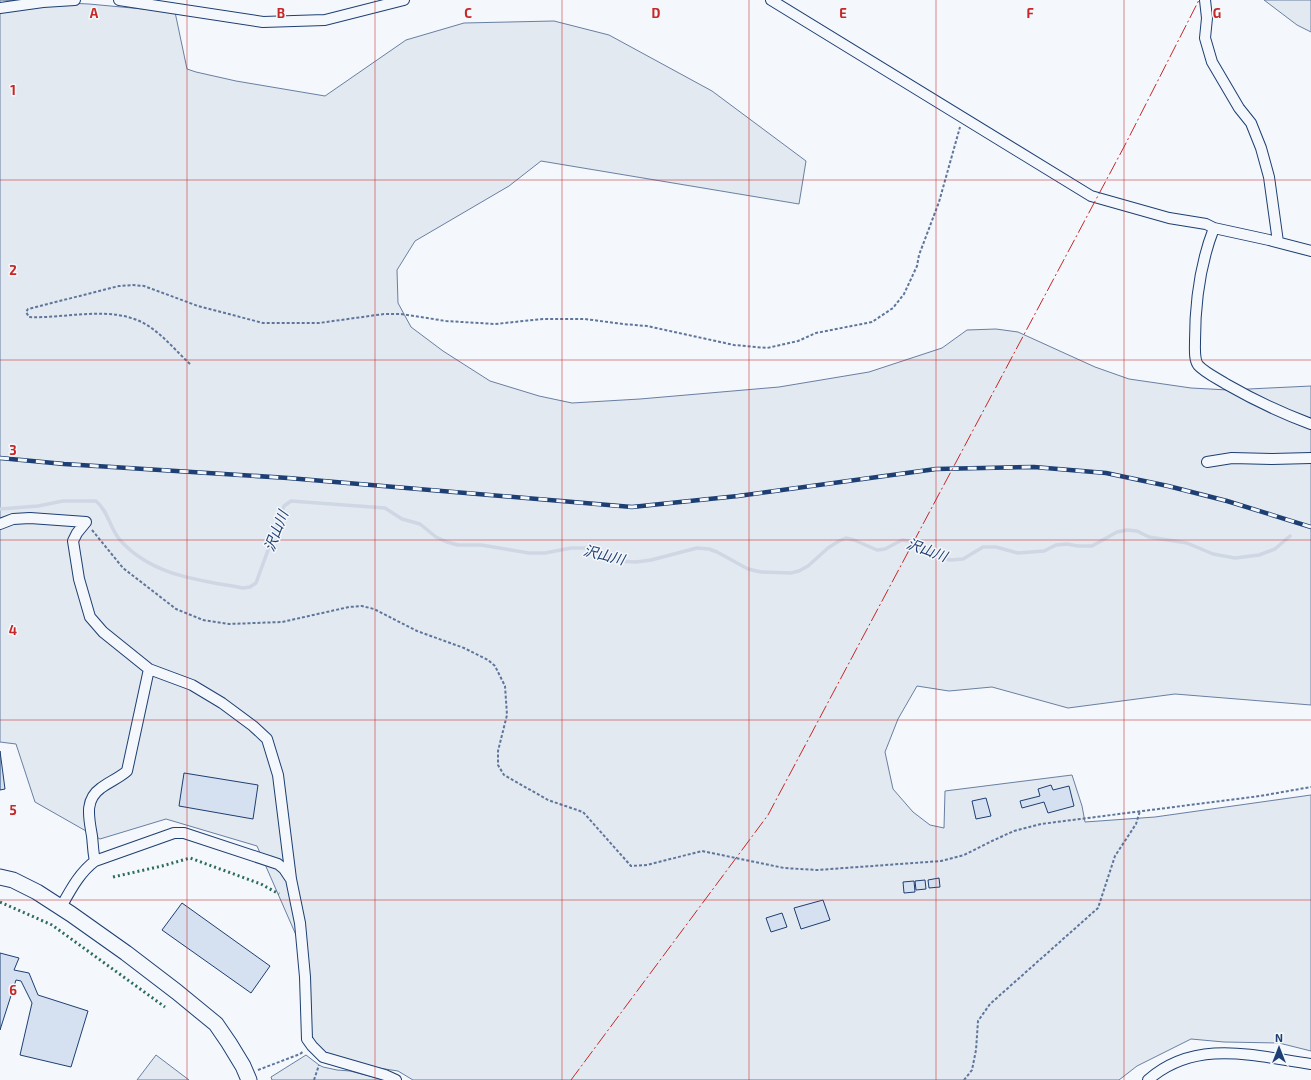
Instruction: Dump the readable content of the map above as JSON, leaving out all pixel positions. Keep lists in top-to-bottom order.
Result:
{
  "water": ["沢山川"],
  "north": "top",
  "grid": {
    "columns": [
      "A",
      "B",
      "C",
      "D",
      "E",
      "F",
      "G"
    ],
    "rows": [
      "1",
      "2",
      "3",
      "4",
      "5",
      "6"
    ]
  }
}
